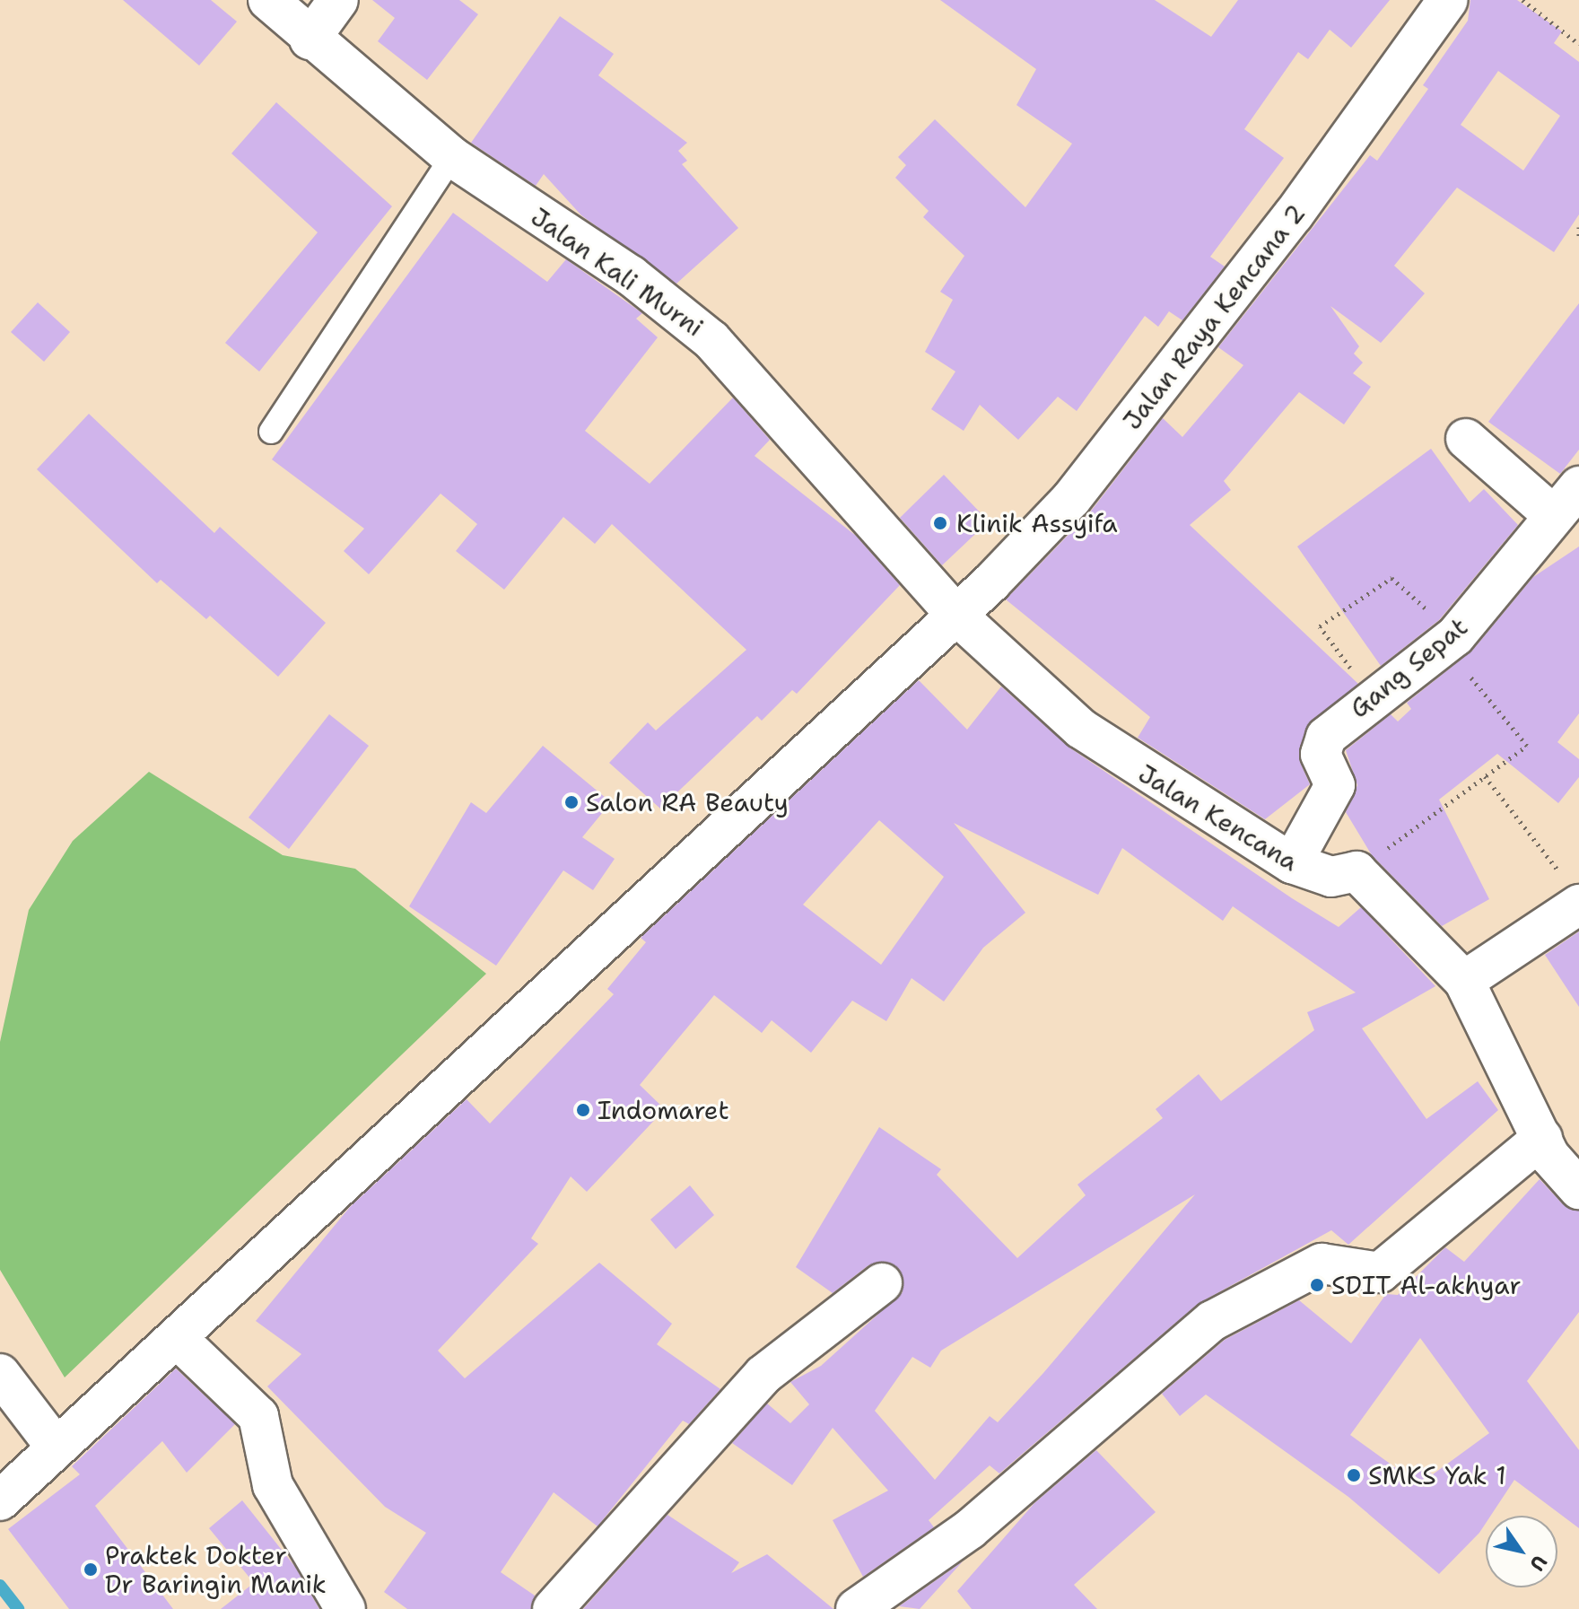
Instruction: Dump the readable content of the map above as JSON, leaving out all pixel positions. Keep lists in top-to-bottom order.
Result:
{
  "streets": {
    "street": [
      "Jalan Kali Murni",
      "Jalan Raya Kencana 2",
      "Gang Sepat",
      "Jalan Kencana"
    ]
  },
  "crossings": [
    ["Jalan Kali Murni", "Jalan Raya Kencana 2"],
    ["Jalan Kali Murni", "Jalan Kencana"],
    ["Jalan Raya Kencana 2", "Jalan Kencana"],
    ["Gang Sepat", "Jalan Kencana"]
  ],
  "places": [
    "Klinik Assyifa",
    "Salon RA Beauty",
    "Indomaret",
    "SDIT Al-akhyar",
    "SMKS Yak 1",
    "Praktek Dokter Dr Baringin Manik"
  ],
  "north": "bottom right"
}
